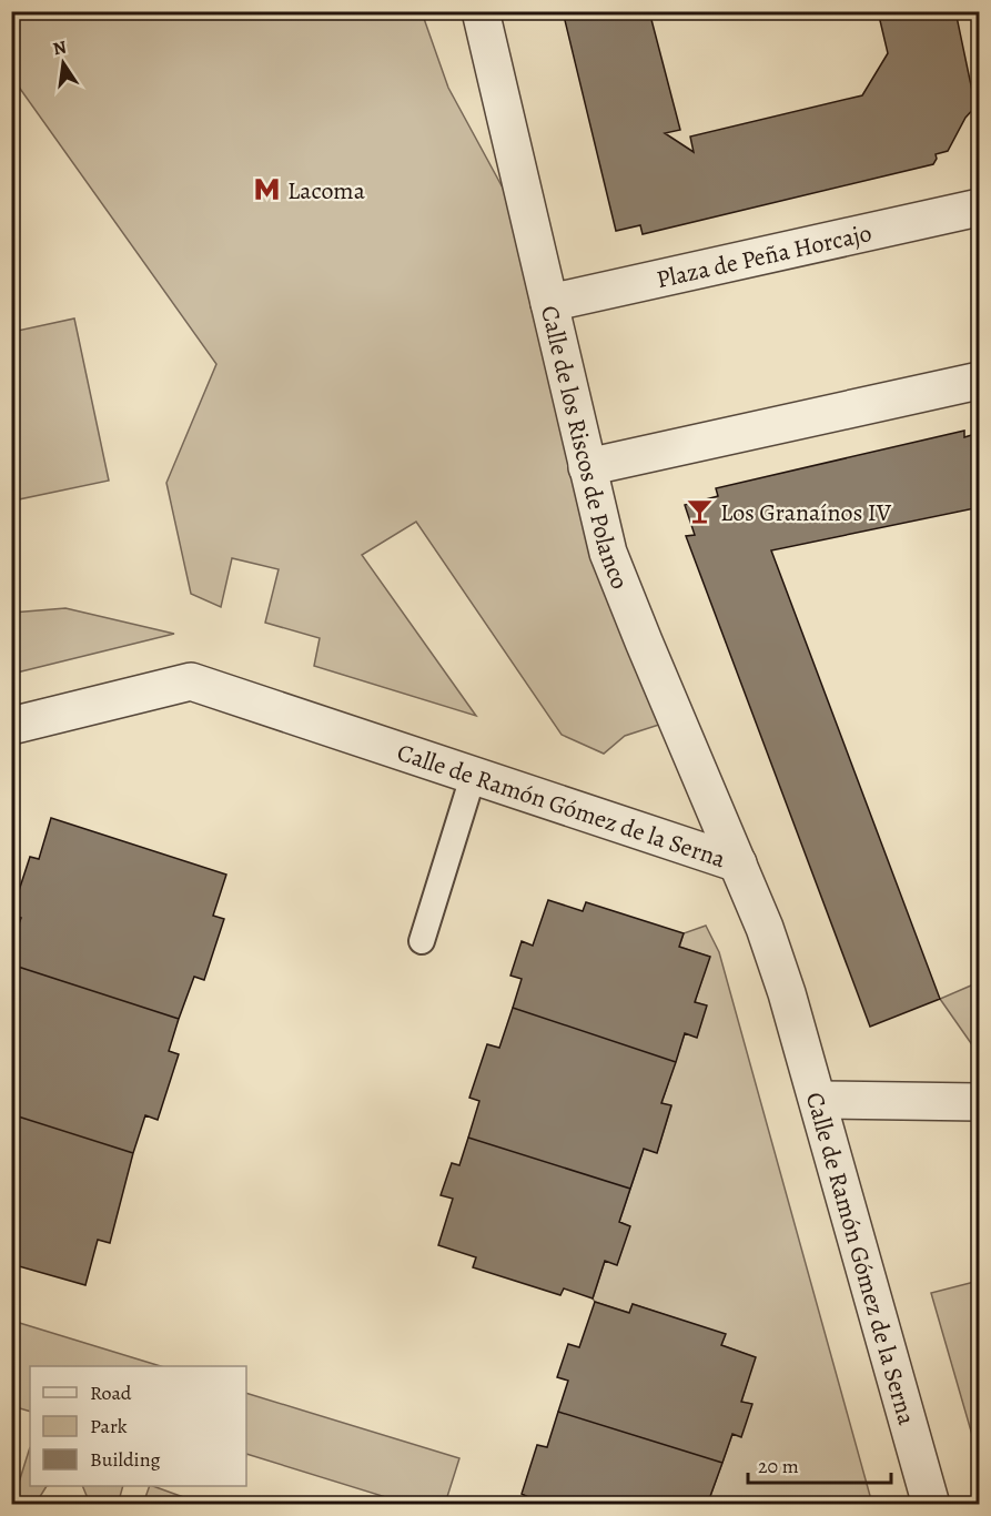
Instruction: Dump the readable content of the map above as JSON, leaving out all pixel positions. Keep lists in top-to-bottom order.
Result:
{
  "streets": {
    "street": ["Plaza de Peña Horcajo", "Calle de los Riscos de Polanco", "Calle de Ramón Gómez de la Serna"]
  },
  "crossings": [
    ["Plaza de Peña Horcajo", "Calle de los Riscos de Polanco"],
    ["Calle de los Riscos de Polanco", "Calle de Ramón Gómez de la Serna"]
  ],
  "places": {
    "metro station": ["Lacoma"],
    "bar": ["Los Granaínos IV"]
  },
  "legend": ["Road", "Park", "Building"],
  "scale_bar": "20 m",
  "north": "top"
}
